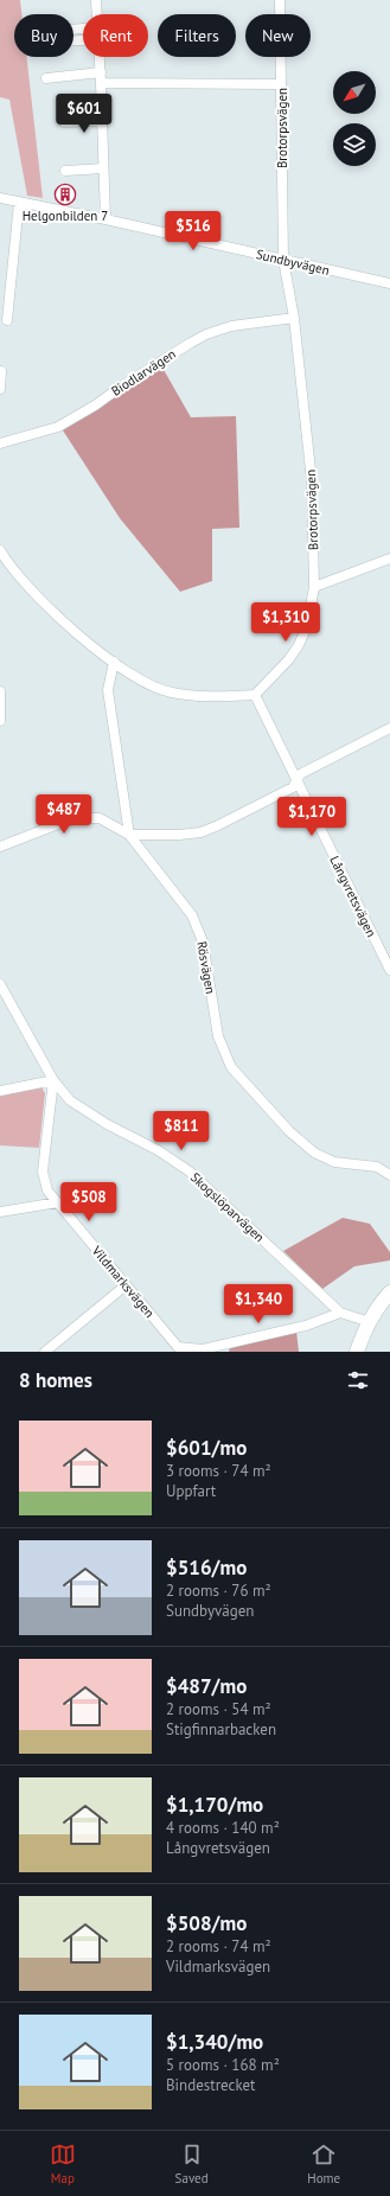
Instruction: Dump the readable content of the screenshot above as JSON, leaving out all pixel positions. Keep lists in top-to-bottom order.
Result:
{
  "streets": {
    "street": [
      "Brotorpsvägen",
      "Sundbyvägen",
      "Biodlarvägen",
      "Långvretsvägen",
      "Rösvägen",
      "Skogslöparvägen",
      "Vildmarksvägen"
    ]
  },
  "crossings": [
    ["Brotorpsvägen", "Sundbyvägen"],
    ["Brotorpsvägen", "Biodlarvägen"],
    ["Brotorpsvägen", "Långvretsvägen"],
    ["Skogslöparvägen", "Vildmarksvägen"]
  ],
  "places": {
    "building": ["Helgonbilden 7"]
  },
  "north": "bottom left",
  "page": {
    "chip": [
      "Buy",
      "Rent",
      "Filters",
      "New"
    ],
    "price": [
      "$601",
      "$516",
      "$1,310",
      "$487",
      "$1,170",
      "$811",
      "$508",
      "$1,340"
    ],
    "heading": "8 homes",
    "list": [
      {
        "name": "$601/mo",
        "note": "3 rooms · 74 m² · Uppfart"
      },
      {
        "name": "$516/mo",
        "note": "2 rooms · 76 m² · Sundbyvägen"
      },
      {
        "name": "$487/mo",
        "note": "2 rooms · 54 m² · Stigfinnarbacken"
      },
      {
        "name": "$1,170/mo",
        "note": "4 rooms · 140 m² · Långvretsvägen"
      },
      {
        "name": "$508/mo",
        "note": "2 rooms · 74 m² · Vildmarksvägen"
      },
      {
        "name": "$1,340/mo",
        "note": "5 rooms · 168 m² · Bindestrecket"
      }
    ],
    "tabs": ["Map", "Saved", "Home"]
  }
}
